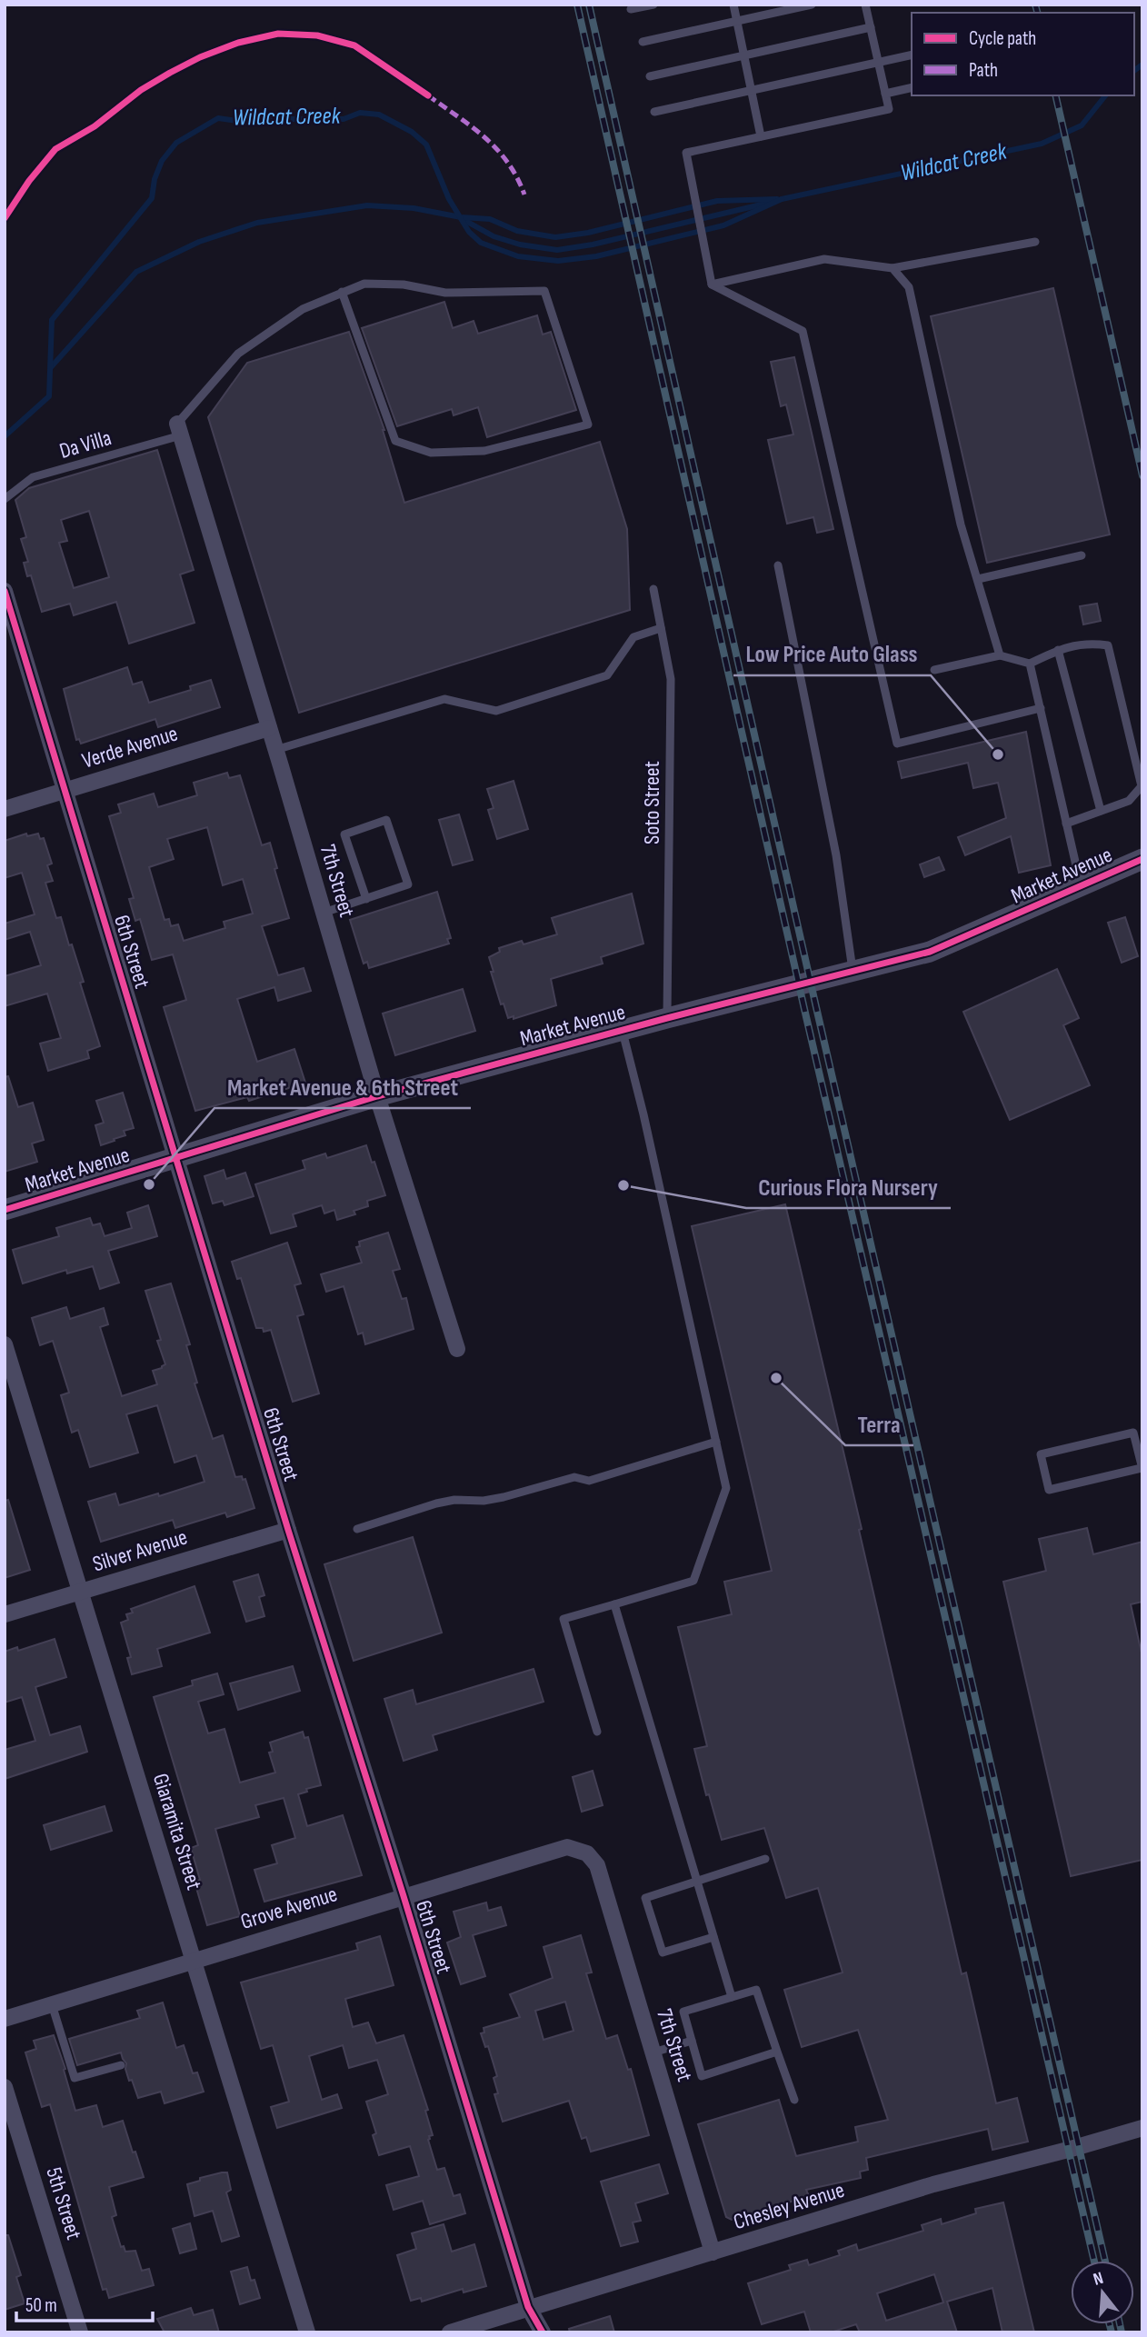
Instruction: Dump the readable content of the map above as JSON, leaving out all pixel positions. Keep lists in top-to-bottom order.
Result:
{
  "streets": {
    "street": [
      "Verde Avenue",
      "Market Avenue",
      "7th Street",
      "6th Street",
      "Silver Avenue",
      "Giaramita Street",
      "Grove Avenue",
      "5th Street",
      "Chesley Avenue"
    ],
    "lane": ["Da Villa", "Soto Street"]
  },
  "crossings": [
    ["Da Villa", "7th Street"],
    ["Verde Avenue", "7th Street"],
    ["Verde Avenue", "6th Street"],
    ["Soto Street", "Market Avenue"],
    ["Market Avenue", "7th Street"],
    ["Market Avenue", "6th Street"],
    ["7th Street", "Grove Avenue"],
    ["7th Street", "Chesley Avenue"],
    ["6th Street", "Silver Avenue"],
    ["6th Street", "Grove Avenue"],
    ["6th Street", "Chesley Avenue"],
    ["Silver Avenue", "Giaramita Street"],
    ["Giaramita Street", "Grove Avenue"]
  ],
  "water": ["Wildcat Creek"],
  "places": [
    "Low Price Auto Glass",
    "Market Avenue & 6th Street",
    "Curious Flora Nursery",
    "Terra"
  ],
  "legend": ["Cycle path", "Path"],
  "scale_bar": "50 m",
  "north": "top"
}
